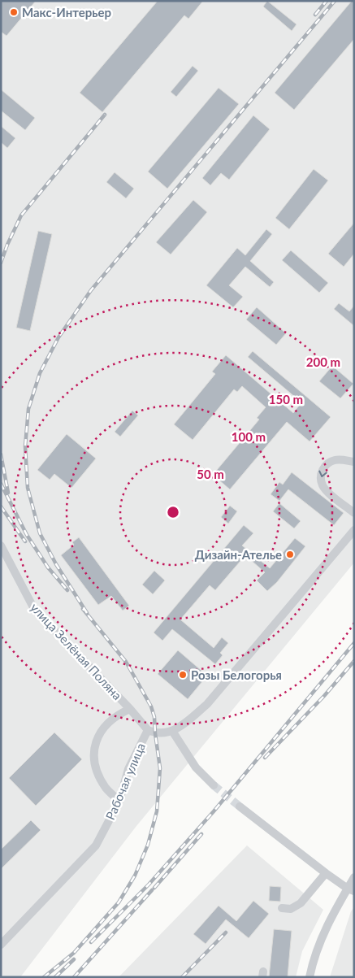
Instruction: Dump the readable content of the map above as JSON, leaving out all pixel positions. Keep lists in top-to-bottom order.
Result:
{
  "streets": {
    "street": ["улица Зелёная Поляна", "Рабочая улица"]
  },
  "crossings": [
    ["улица Зелёная Поляна", "Рабочая улица"]
  ],
  "places": ["Макс-Интерьер", "Дизайн-Ателье", "Розы Белогорья"],
  "rings": [
    "200 m",
    "150 m",
    "100 m",
    "50 m"
  ]
}
